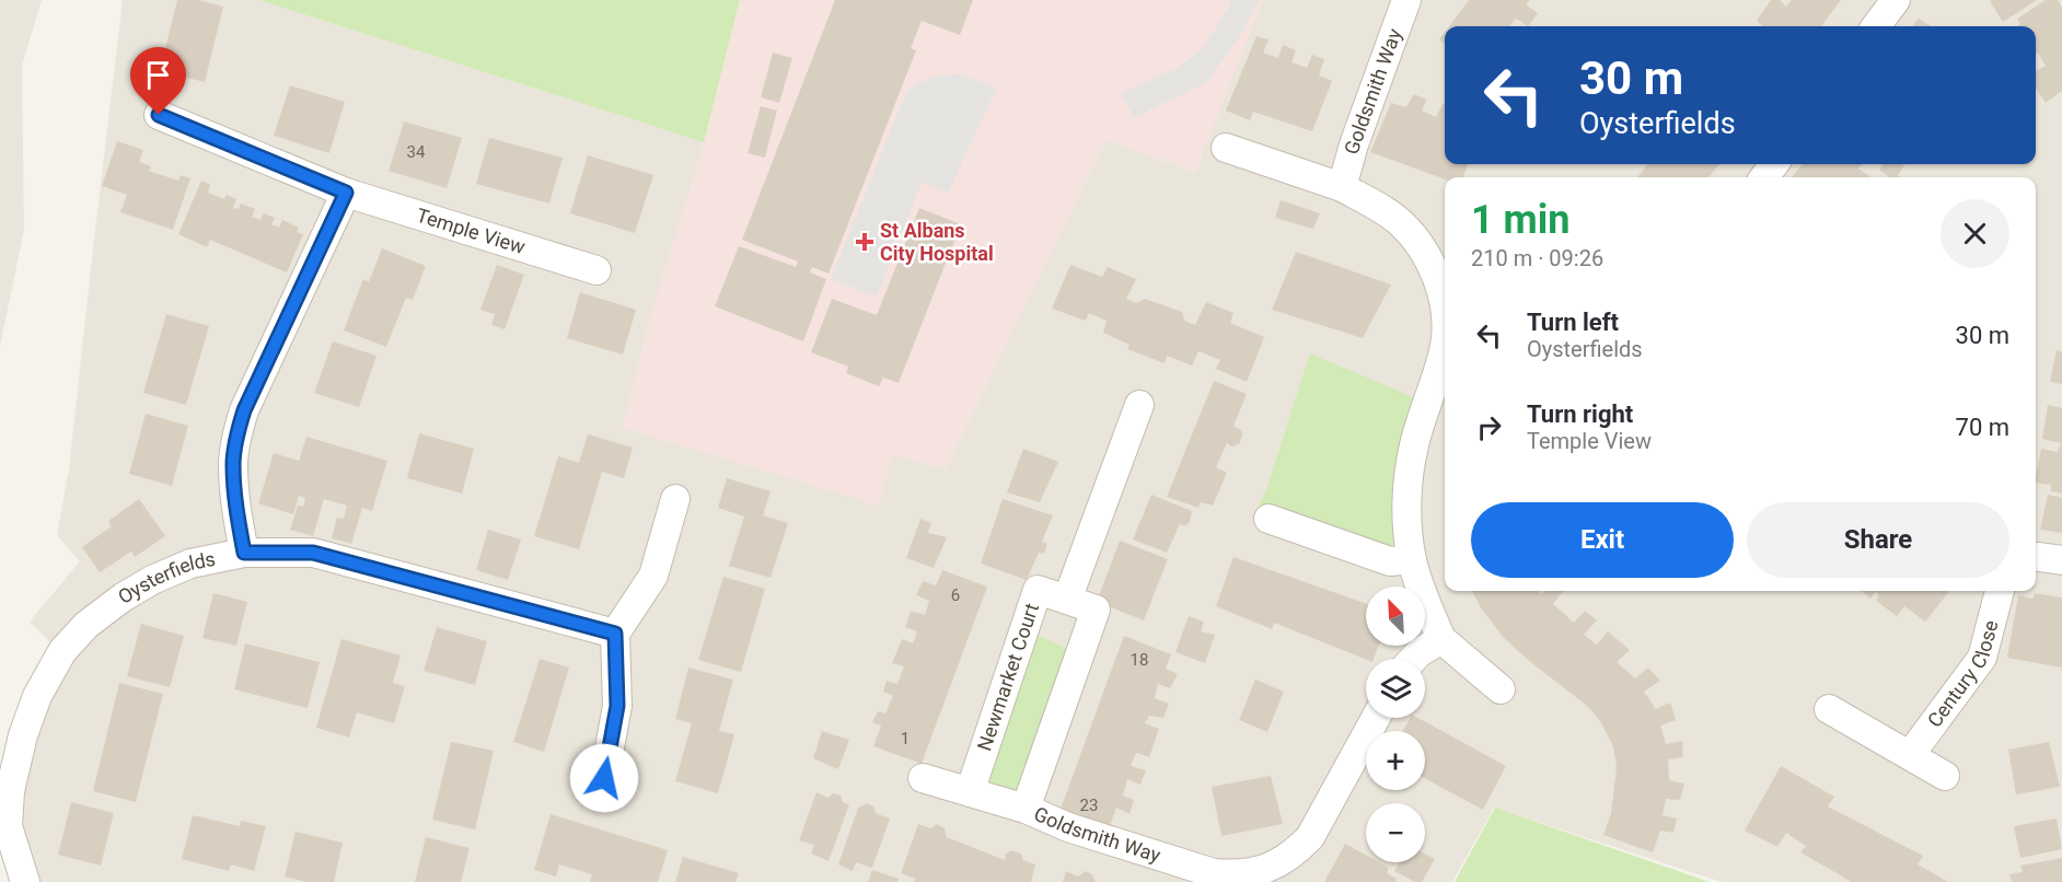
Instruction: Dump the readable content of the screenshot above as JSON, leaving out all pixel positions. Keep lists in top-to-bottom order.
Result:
{
  "streets": {
    "street": [
      "Goldsmith Way",
      "Temple View",
      "Oysterfields",
      "Century Close",
      "Newmarket Court"
    ]
  },
  "crossings": [
    ["Goldsmith Way", "Newmarket Court"]
  ],
  "places": {
    "health": ["St Albans City Hospital"]
  },
  "house_numbers": [
    "34",
    "6",
    "18",
    "1",
    "23"
  ],
  "north": "top left",
  "page": {
    "turn": ["30 m", "Oysterfields"],
    "heading": ["1 min", "210 m · 09:26"],
    "list": [
      {
        "name": "Turn left",
        "note": "Oysterfields",
        "value": "30 m"
      },
      {
        "name": "Turn right",
        "note": "Temple View",
        "value": "70 m"
      }
    ],
    "buttons": ["Exit", "Share"],
    "map_buttons": ["+", "−"]
  }
}
